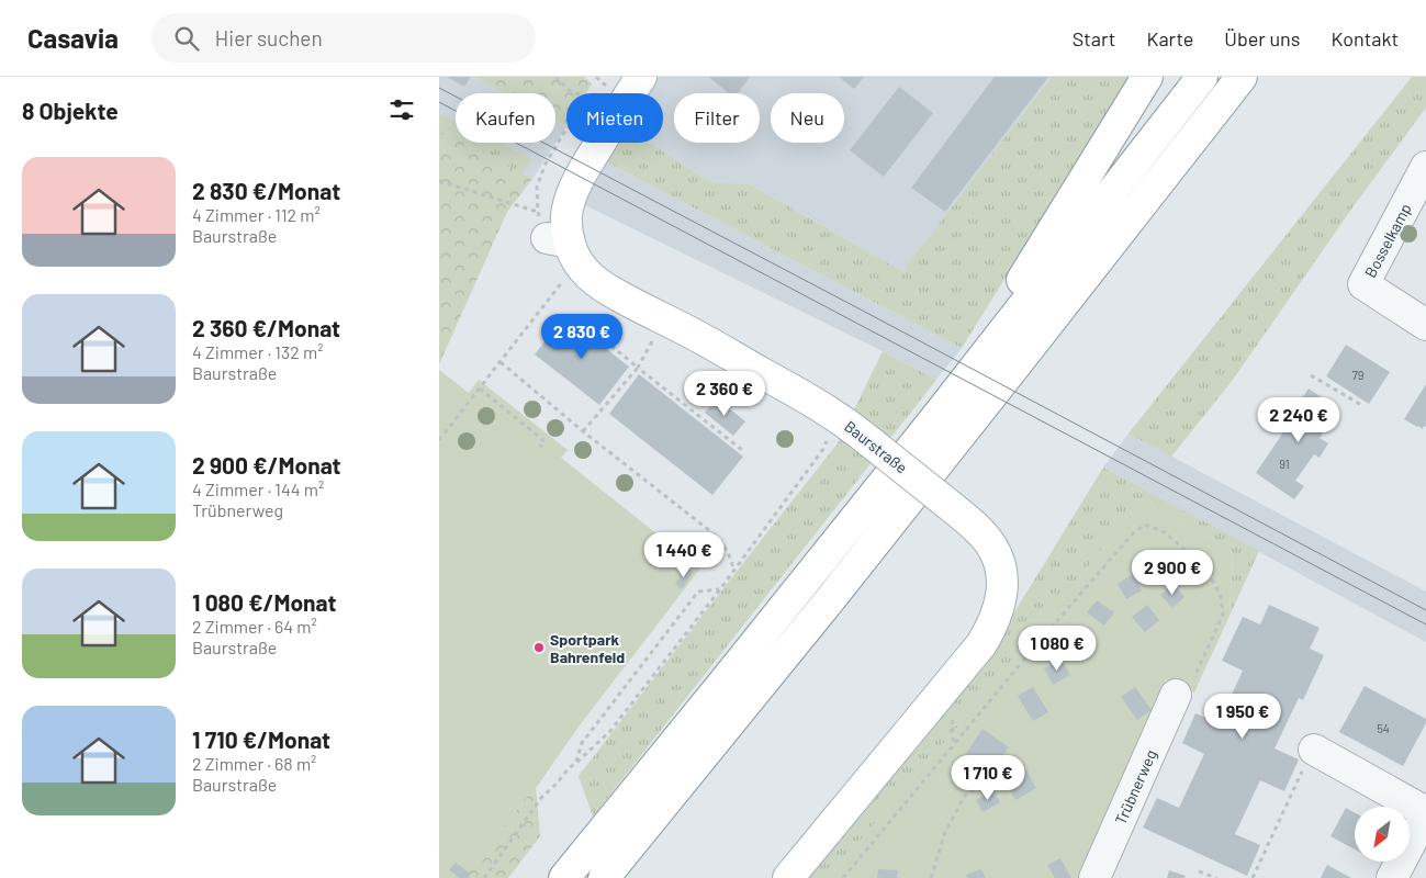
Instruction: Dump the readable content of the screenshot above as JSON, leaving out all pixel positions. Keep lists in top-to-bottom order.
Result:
{
  "streets": {
    "main road": ["Baurstraße"],
    "street": ["Bosselkamp", "Trübnerweg"]
  },
  "places": ["Sportpark Bahrenfeld"],
  "house_numbers": ["79", "91", "54"],
  "north": "bottom left",
  "page": {
    "header": "Casavia",
    "search": "Hier suchen",
    "nav": [
      "Start",
      "Karte",
      "Über uns",
      "Kontakt"
    ],
    "heading": "8 Objekte",
    "chip": [
      "Kaufen",
      "Mieten",
      "Filter",
      "Neu"
    ],
    "list": [
      {
        "name": "2 830 €/Monat",
        "note": "4 Zimmer · 112 m² · Baurstraße"
      },
      {
        "name": "2 360 €/Monat",
        "note": "4 Zimmer · 132 m² · Baurstraße"
      },
      {
        "name": "2 900 €/Monat",
        "note": "4 Zimmer · 144 m² · Trübnerweg"
      },
      {
        "name": "1 080 €/Monat",
        "note": "2 Zimmer · 64 m² · Baurstraße"
      },
      {
        "name": "1 710 €/Monat",
        "note": "2 Zimmer · 68 m² · Baurstraße"
      }
    ],
    "price": [
      "2 830 €",
      "2 360 €",
      "2 240 €",
      "1 440 €",
      "2 900 €",
      "1 080 €",
      "1 950 €",
      "1 710 €"
    ]
  }
}
